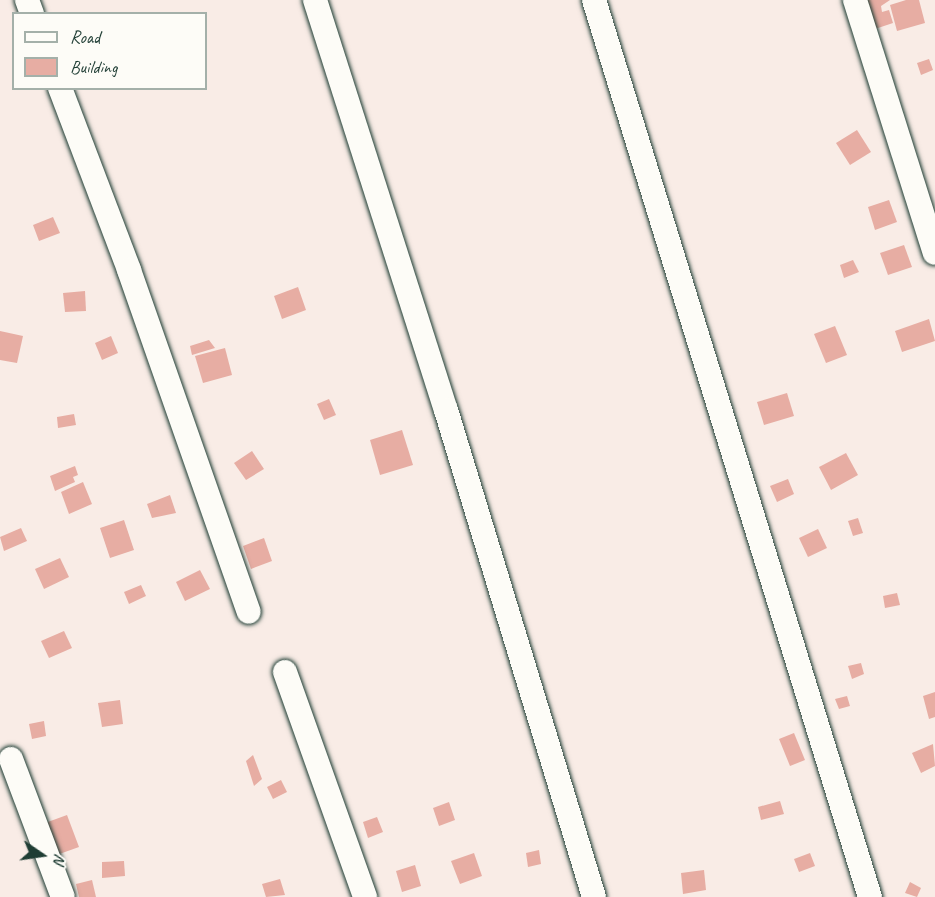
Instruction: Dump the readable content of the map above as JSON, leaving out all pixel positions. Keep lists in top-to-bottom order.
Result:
{
  "legend": ["Road", "Building"],
  "north": "right"
}
